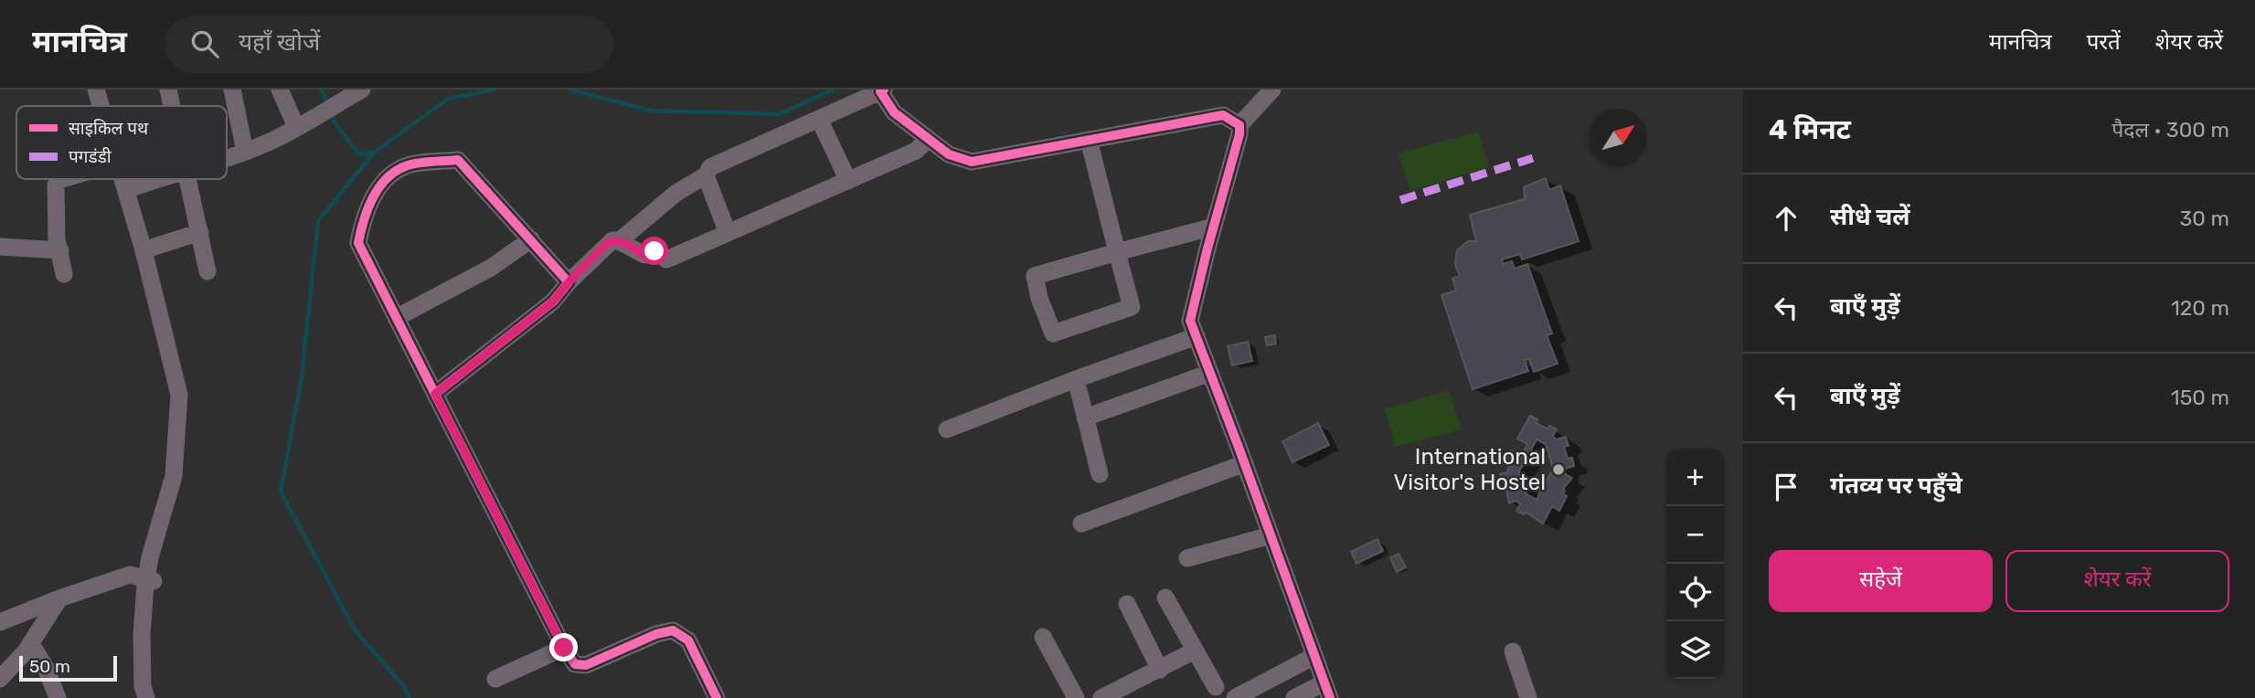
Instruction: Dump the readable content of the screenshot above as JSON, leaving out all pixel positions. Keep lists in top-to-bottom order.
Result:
{
  "places": ["International Visitor's Hostel"],
  "legend": ["साइकिल पथ", "पगडंडी"],
  "scale_bar": "50 m",
  "north": "top right",
  "page": {
    "header": "मानचित्र",
    "search": "यहाँ खोजें",
    "nav": ["मानचित्र", "परतें", "शेयर करें"],
    "heading": ["4 मिनट", "पैदल · 300 m"],
    "list": [
      ["सीधे चलें", "30 m"],
      ["बाएँ मुड़ें", "120 m"],
      ["बाएँ मुड़ें", "150 m"],
      "गंतव्य पर पहुँचे"
    ],
    "map_buttons": ["+", "−"],
    "buttons": ["सहेजें", "शेयर करें"],
    "scale": "50 m"
  }
}
